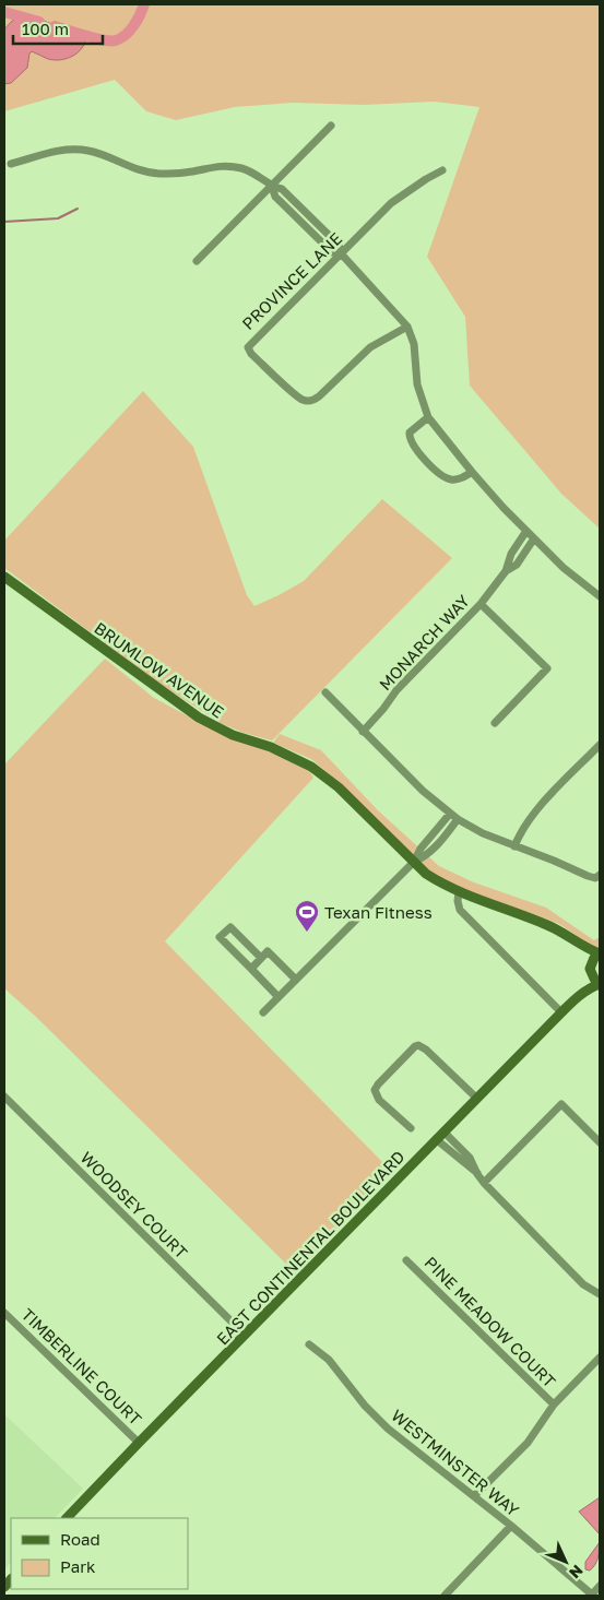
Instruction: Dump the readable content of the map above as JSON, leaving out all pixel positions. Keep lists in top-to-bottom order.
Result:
{
  "streets": {
    "main road": ["BRUMLOW AVENUE", "EAST CONTINENTAL BOULEVARD"],
    "street": [
      "PROVINCE LANE",
      "MONARCH WAY",
      "WOODSEY COURT",
      "PINE MEADOW COURT",
      "TIMBERLINE COURT",
      "WESTMINSTER WAY"
    ]
  },
  "crossings": [
    ["BRUMLOW AVENUE", "EAST CONTINENTAL BOULEVARD"],
    ["WOODSEY COURT", "EAST CONTINENTAL BOULEVARD"],
    ["EAST CONTINENTAL BOULEVARD", "TIMBERLINE COURT"]
  ],
  "places": {
    "sports": ["Texan Fitness"]
  },
  "legend": ["Road", "Park"],
  "scale_bar": "100 m",
  "north": "bottom right"
}
